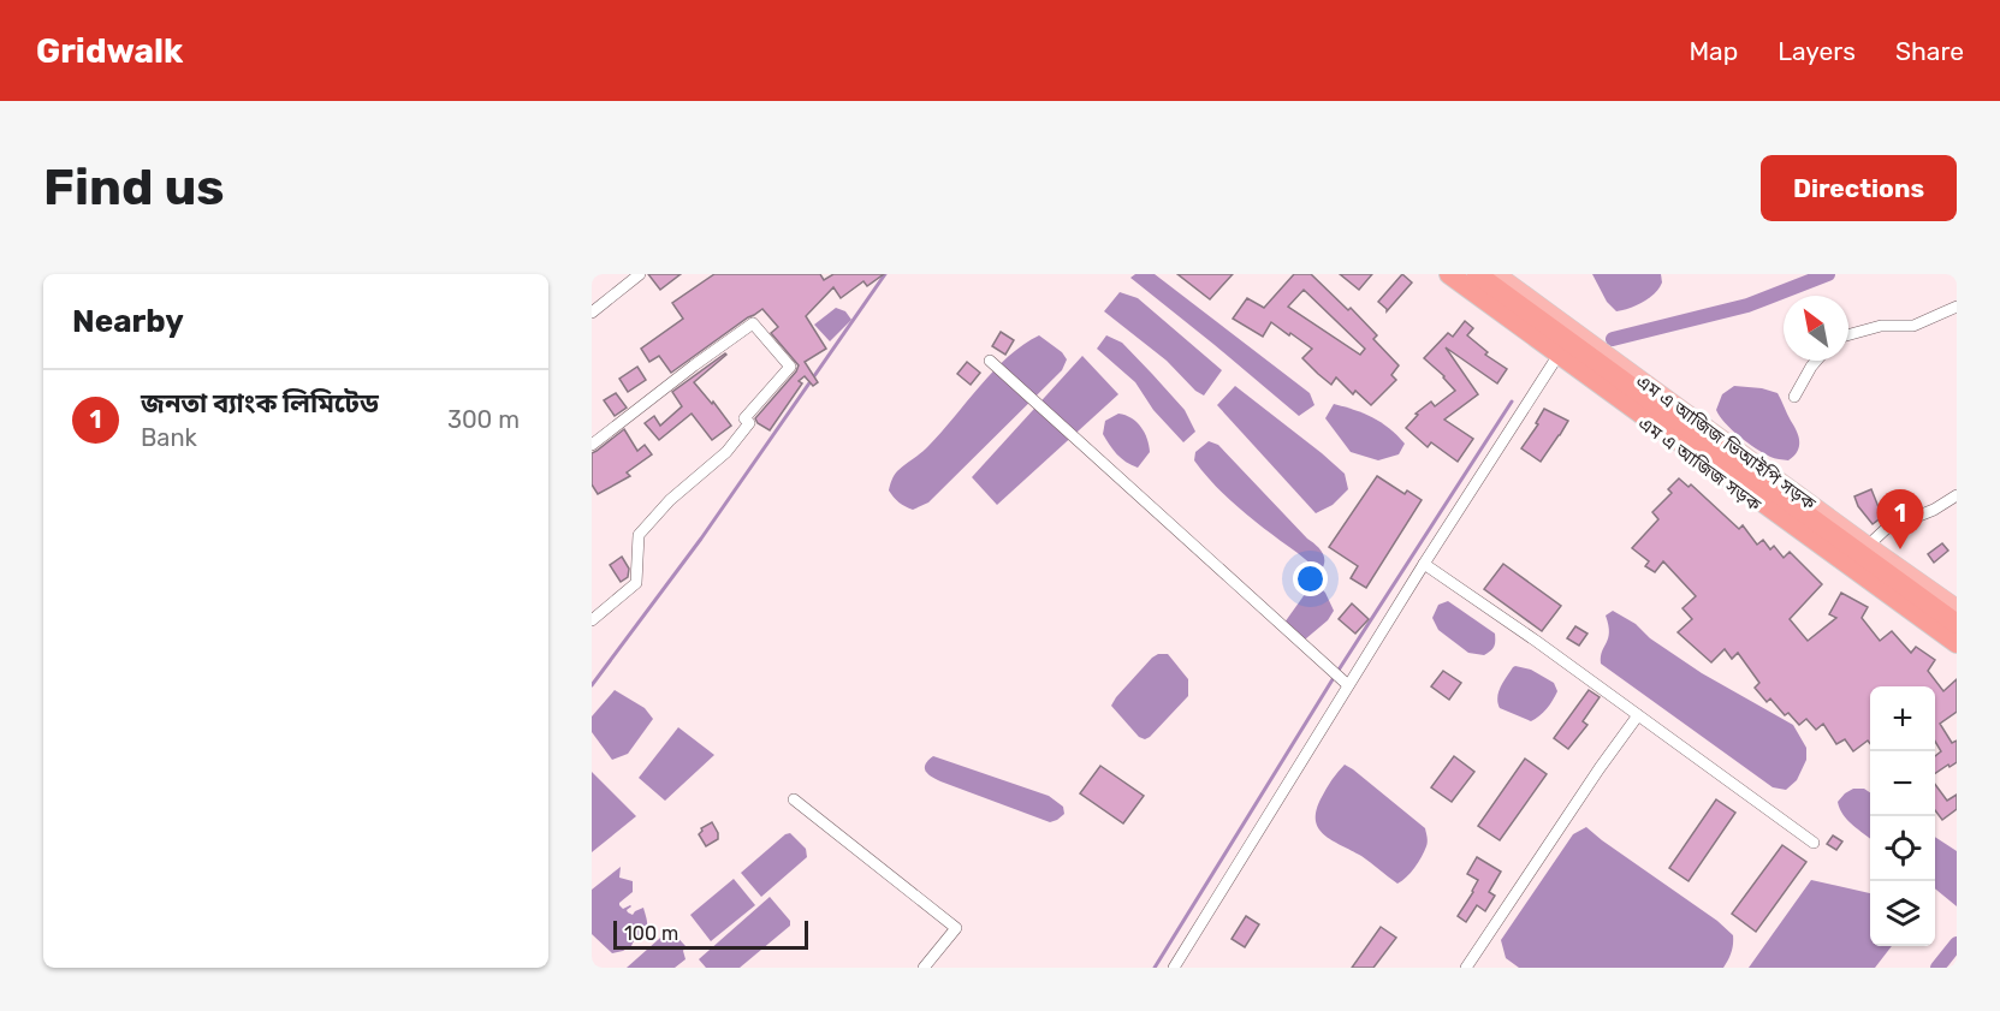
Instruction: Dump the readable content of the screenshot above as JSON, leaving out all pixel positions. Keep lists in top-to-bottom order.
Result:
{
  "streets": {
    "main road": ["এম এ আজিজ ভিআইপি সড়ক", "এম এ আজিজ সড়ক"]
  },
  "scale_bar": "100 m",
  "north": "top left",
  "page": {
    "header": "Gridwalk",
    "nav": ["Map", "Layers", "Share"],
    "buttons": "Directions",
    "title": "Find us",
    "heading": "Nearby",
    "list": [
      {
        "mark": "1",
        "name": "জনতা ব্যাংক লিমিটেড",
        "note": "Bank",
        "value": "300 m"
      }
    ],
    "pins": "1",
    "map_buttons": ["+", "−"],
    "scale": "100 m"
  }
}
